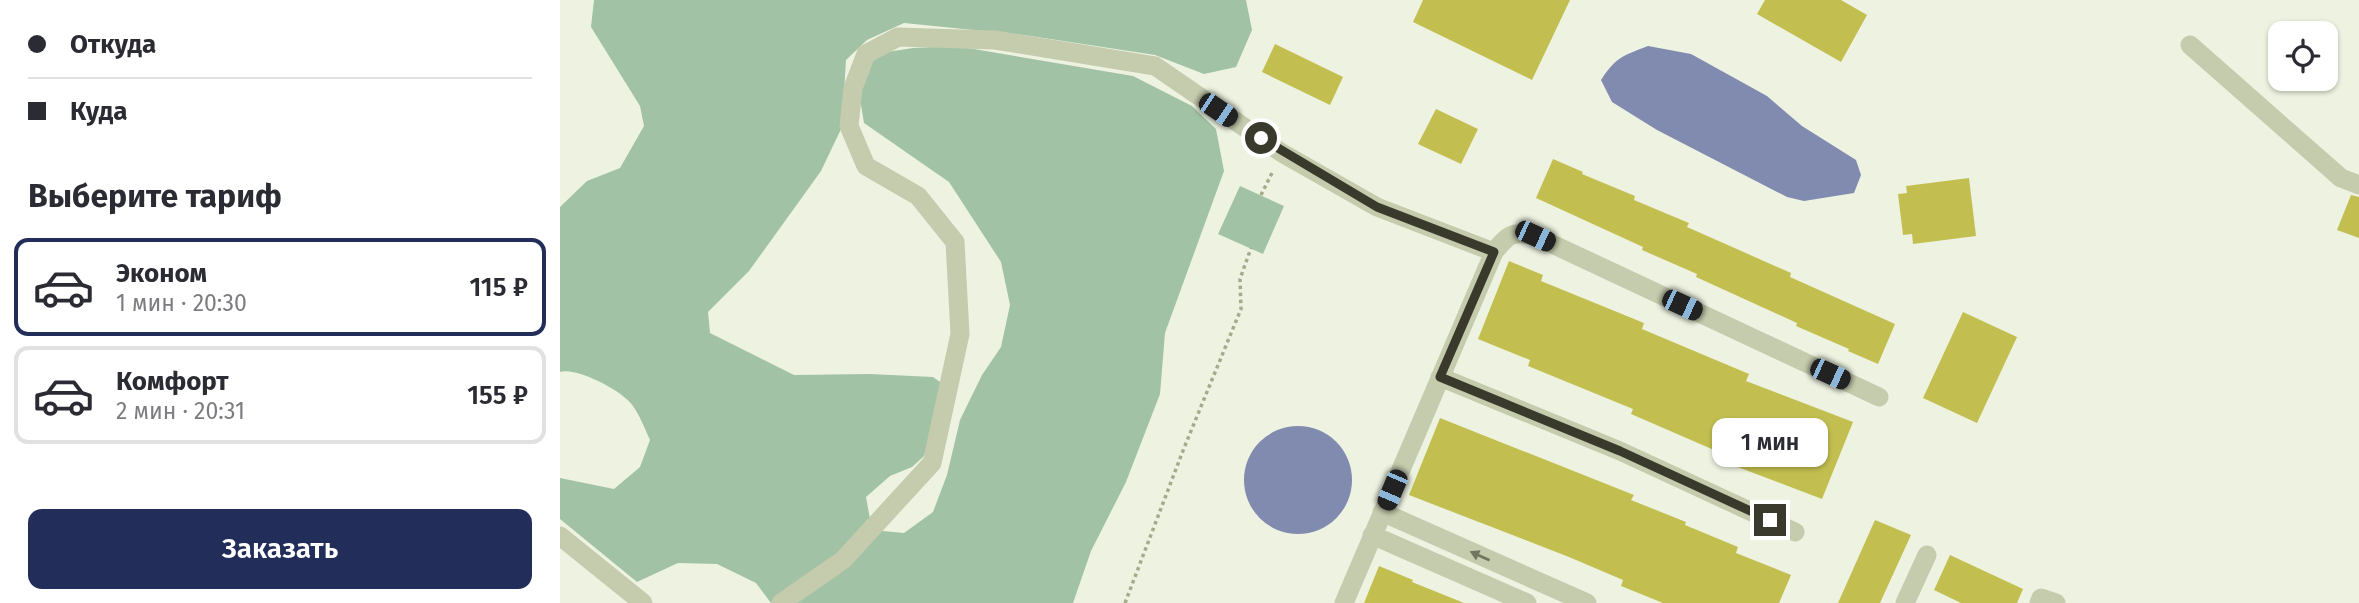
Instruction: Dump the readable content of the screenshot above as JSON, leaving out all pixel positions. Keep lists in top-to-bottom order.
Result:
{
  "page": {
    "banner": ["Откуда", "Куда"],
    "heading": "Выберите тариф",
    "list": [
      {
        "name": "Эконом",
        "note": "1 мин · 20:30",
        "value": "115 ₽"
      },
      {
        "name": "Комфорт",
        "note": "2 мин · 20:31",
        "value": "155 ₽"
      }
    ],
    "bubble": "1 мин",
    "buttons": "Заказать"
  }
}
